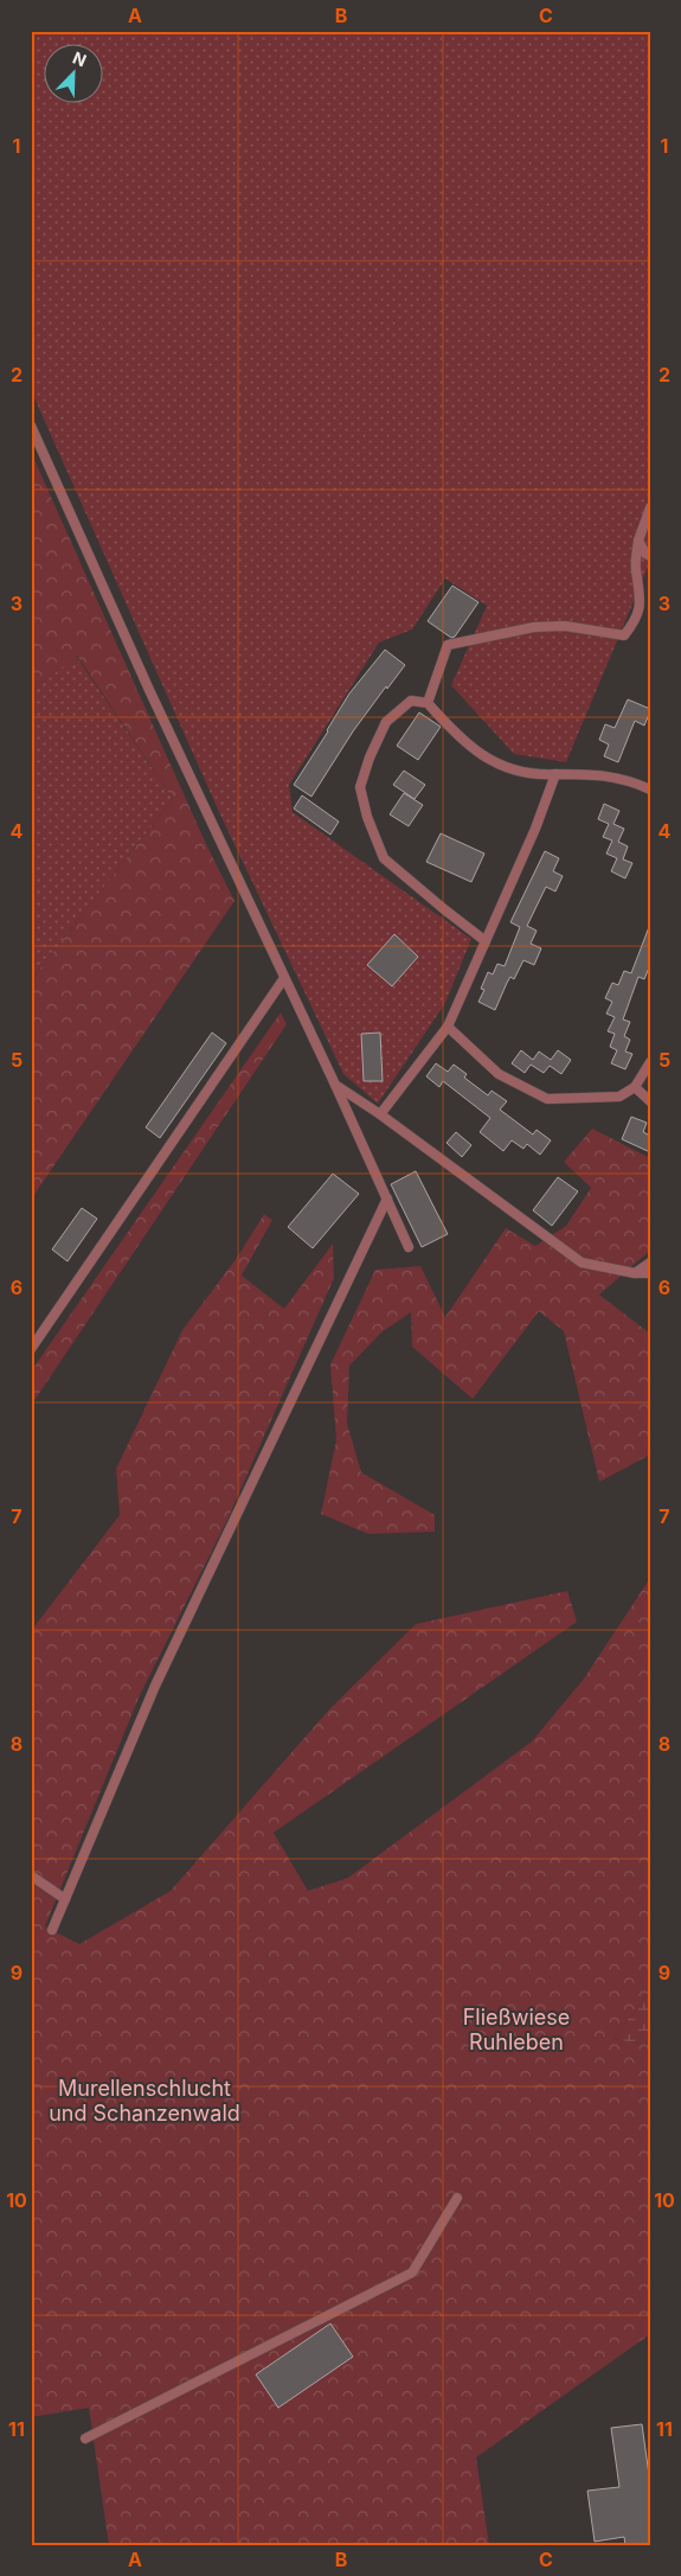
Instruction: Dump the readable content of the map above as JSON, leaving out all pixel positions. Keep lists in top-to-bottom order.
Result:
{
  "parks": ["Fließwiese Ruhleben", "Murellenschlucht und Schanzenwald"],
  "north": "top right",
  "grid": {
    "columns": ["A", "B", "C"],
    "rows": [
      "1",
      "2",
      "3",
      "4",
      "5",
      "6",
      "7",
      "8",
      "9",
      "10",
      "11"
    ]
  }
}
